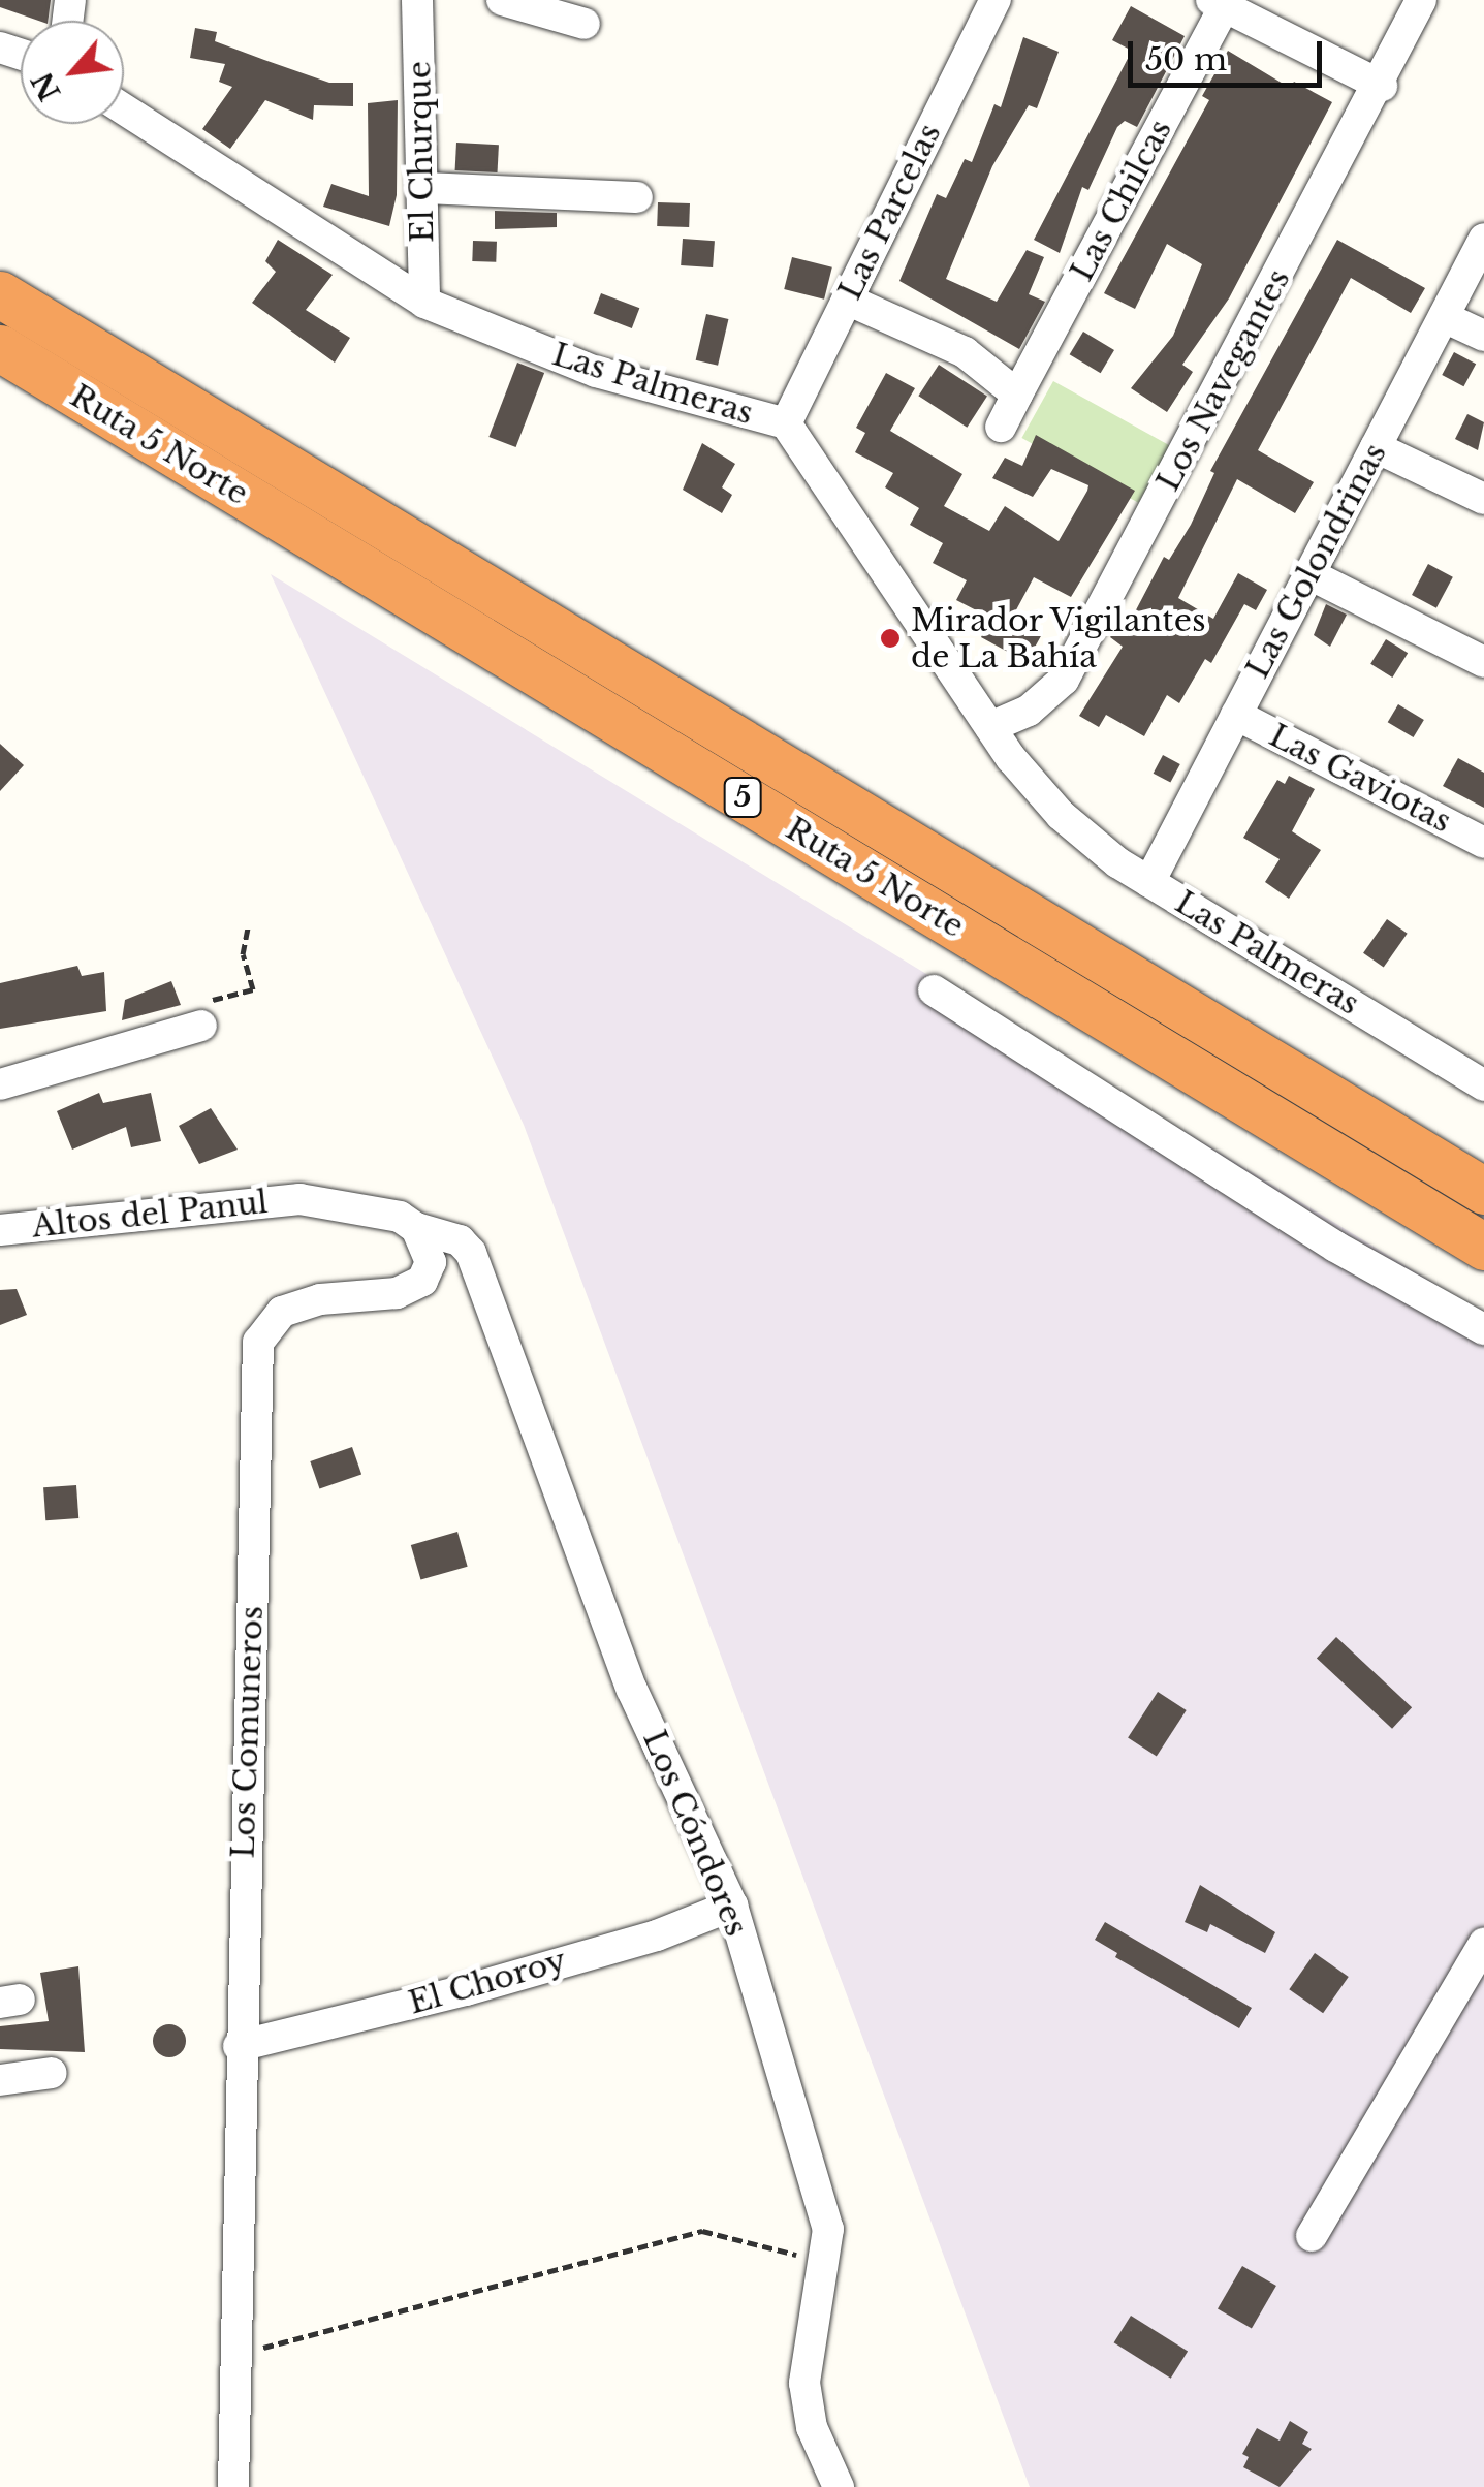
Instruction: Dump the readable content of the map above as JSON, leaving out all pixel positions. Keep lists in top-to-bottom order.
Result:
{
  "streets": {
    "highway": ["Ruta 5 Norte", "5"],
    "street": [
      "El Churque",
      "Las Chilcas",
      "Las Parcelas",
      "Los Navegantes",
      "Las Palmeras",
      "Las Golondrinas",
      "Las Gaviotas",
      "Altos del Panul",
      "Los Comuneros",
      "Los Cóndores",
      "El Choroy"
    ]
  },
  "crossings": [
    ["El Churque", "Las Palmeras"],
    ["Las Chilcas", "Los Navegantes"],
    ["Las Parcelas", "Las Palmeras"],
    ["Los Navegantes", "Las Palmeras"],
    ["Las Palmeras", "Las Golondrinas"],
    ["Las Golondrinas", "Las Gaviotas"],
    ["Altos del Panul", "Los Comuneros"],
    ["Altos del Panul", "Los Cóndores"],
    ["Los Comuneros", "Los Cóndores"],
    ["Los Comuneros", "El Choroy"],
    ["Los Cóndores", "El Choroy"]
  ],
  "places": ["Mirador Vigilantes de La Bahía"],
  "scale_bar": "50 m",
  "north": "bottom left"
}
